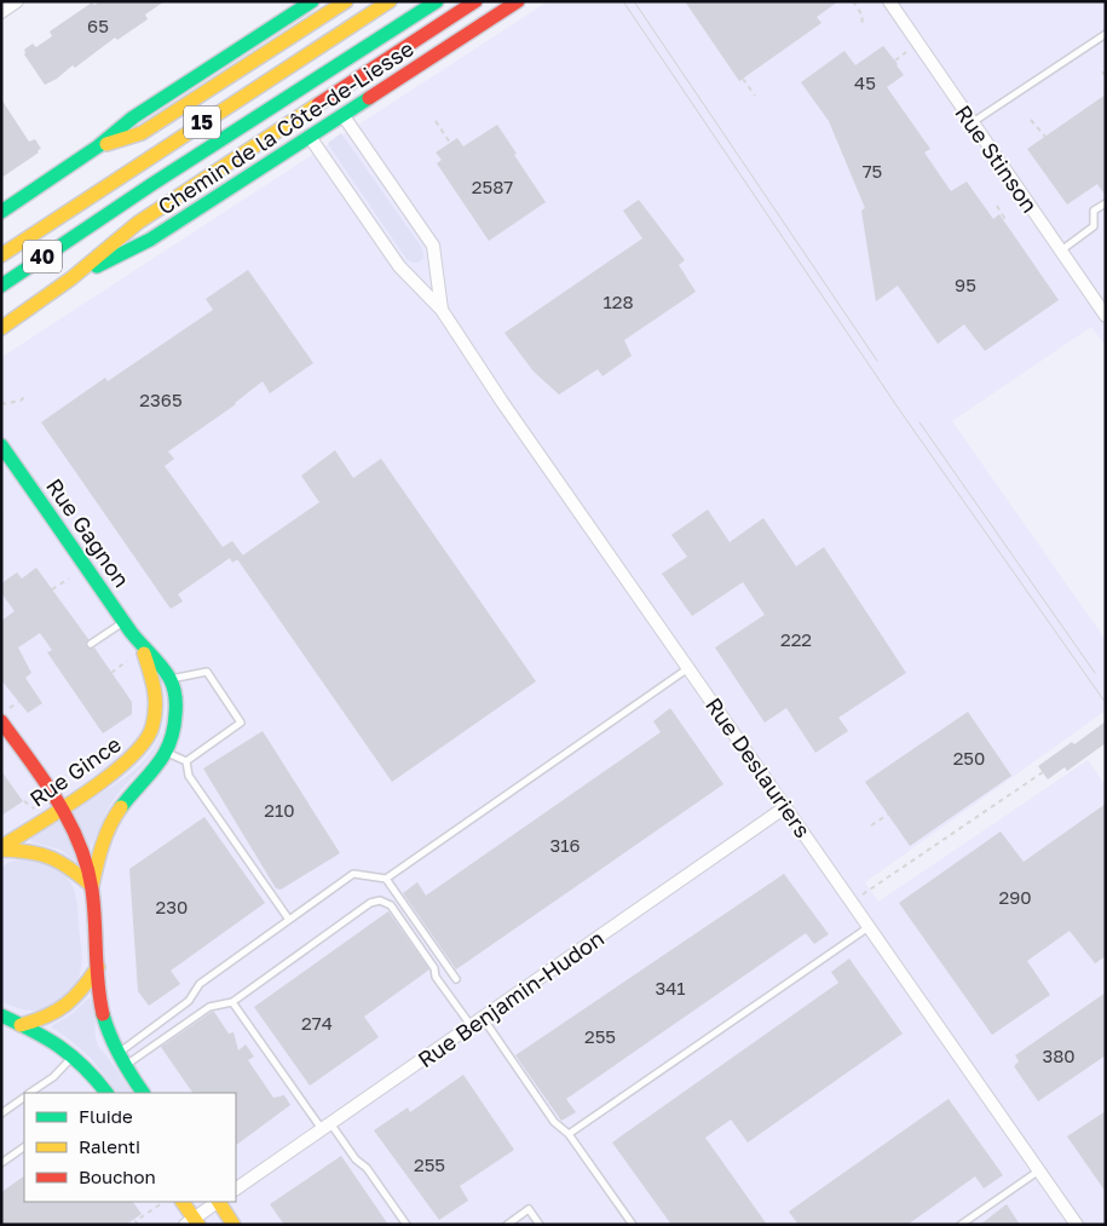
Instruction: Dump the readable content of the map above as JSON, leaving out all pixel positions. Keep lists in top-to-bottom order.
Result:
{
  "streets": {
    "main road": [
      "15",
      "Chemin de la Côte-de-Liesse",
      "40",
      "Rue Gagnon",
      "Rue Gince"
    ],
    "street": ["Rue Stinson", "Rue Deslauriers", "Rue Benjamin-Hudon"]
  },
  "crossings": [
    ["15", "40"],
    ["Chemin de la Côte-de-Liesse", "Rue Deslauriers"],
    ["Rue Gagnon", "Rue Gince"],
    ["Rue Deslauriers", "Rue Benjamin-Hudon"]
  ],
  "house_numbers": [
    "65",
    "45",
    "75",
    "2587",
    "95",
    "128",
    "2365",
    "222",
    "250",
    "210",
    "316",
    "290",
    "230",
    "341",
    "274",
    "255",
    "380",
    "255"
  ],
  "legend": ["Fluide", "Ralenti", "Bouchon"]
}
